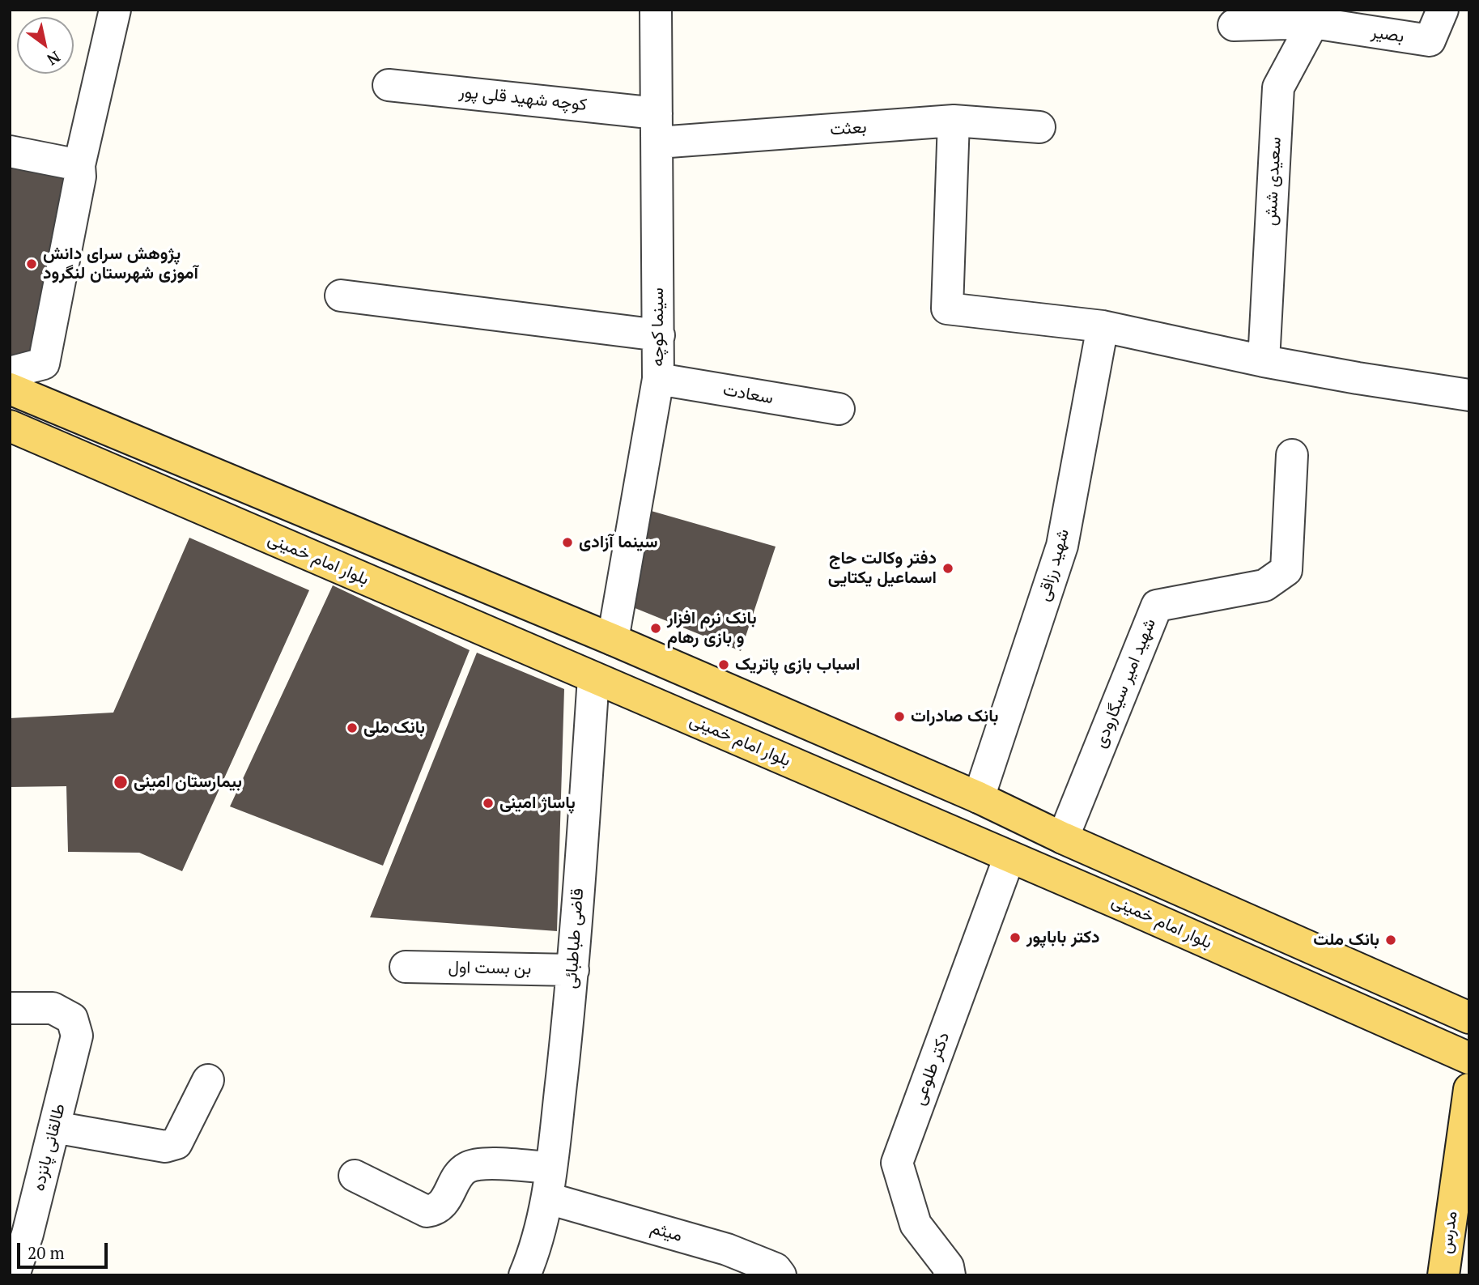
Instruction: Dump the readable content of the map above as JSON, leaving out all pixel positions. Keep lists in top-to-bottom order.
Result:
{
  "streets": {
    "main road": ["بلوار امام خمینی", "مدرس"],
    "street": [
      "بصیر",
      "کوچه شهید قلی پور",
      "بعثت",
      "سعیدی شش",
      "سینما کوچه",
      "سعادت",
      "شهید رزاقی",
      "شهید امیر سیگارودی",
      "قاضی طباطبائی",
      "بن بست اول",
      "دکتر طلوعی",
      "طالقانی پانزده",
      "میثم"
    ]
  },
  "crossings": [
    ["بصیر", "سعیدی شش"],
    ["کوچه شهید قلی پور", "بعثت"],
    ["کوچه شهید قلی پور", "سینما کوچه"],
    ["بعثت", "سینما کوچه"],
    ["سینما کوچه", "سعادت"],
    ["بلوار امام خمینی", "قاضی طباطبائی"],
    ["بلوار امام خمینی", "دکتر طلوعی"],
    ["قاضی طباطبائی", "بن بست اول"],
    ["قاضی طباطبائی", "میثم"]
  ],
  "places": [
    "پژوهش سرای دانش آموزی شهرستان لنگرود",
    "سینما آزادی",
    "دفتر وکالت حاج اسماعیل یکتایی",
    "بانک نرم افزار و بازی رهام",
    "اسباب بازی پاتریک",
    "بانک صادرات",
    "بانک ملی",
    "بیمارستان امینی",
    "پاساژ امینی",
    "دکتر باباپور",
    "بانک ملت"
  ],
  "scale_bar": "20 m",
  "north": "bottom right"
}
